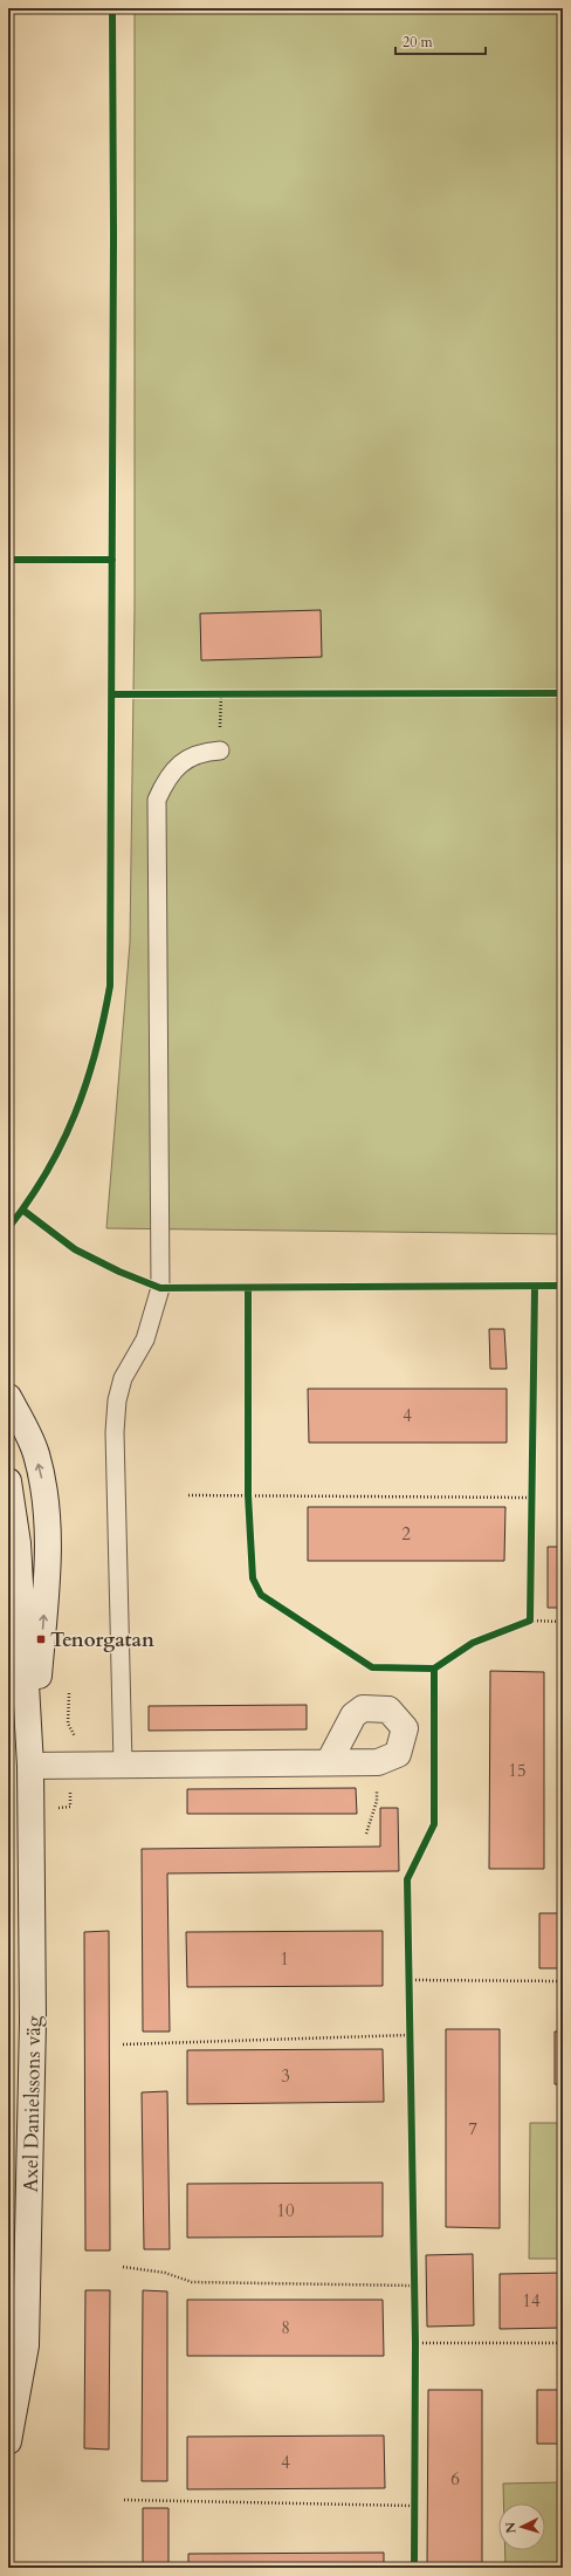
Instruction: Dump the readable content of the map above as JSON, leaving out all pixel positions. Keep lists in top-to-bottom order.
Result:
{
  "streets": {
    "street": ["Axel Danielssons väg"]
  },
  "places": {
    "transit": ["Tenorgatan"]
  },
  "house_numbers": [
    "4",
    "2",
    "15",
    "1",
    "3",
    "7",
    "10",
    "14",
    "8",
    "4",
    "6"
  ],
  "scale_bar": "20 m",
  "north": "left"
}
